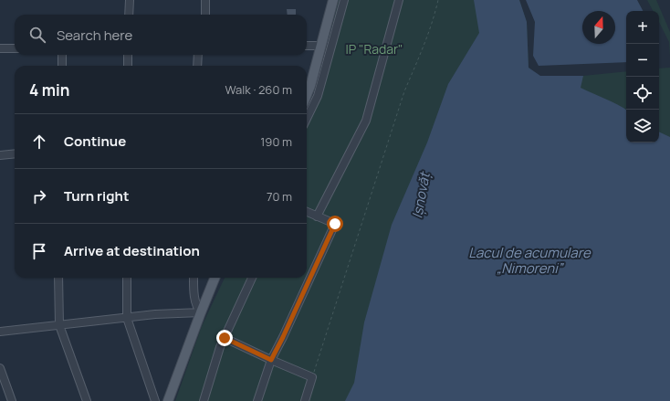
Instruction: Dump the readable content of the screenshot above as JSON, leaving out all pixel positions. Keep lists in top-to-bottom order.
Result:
{
  "water": ["Ișnovăț", "Lacul de acumulare „Nimoreni”"],
  "parks": ["IP \"Radar\""],
  "north": "top",
  "page": {
    "map_buttons": ["+", "−"],
    "search": "Search here",
    "heading": ["4 min", "Walk · 260 m"],
    "list": [
      ["Continue", "190 m"],
      ["Turn right", "70 m"],
      "Arrive at destination"
    ]
  }
}
